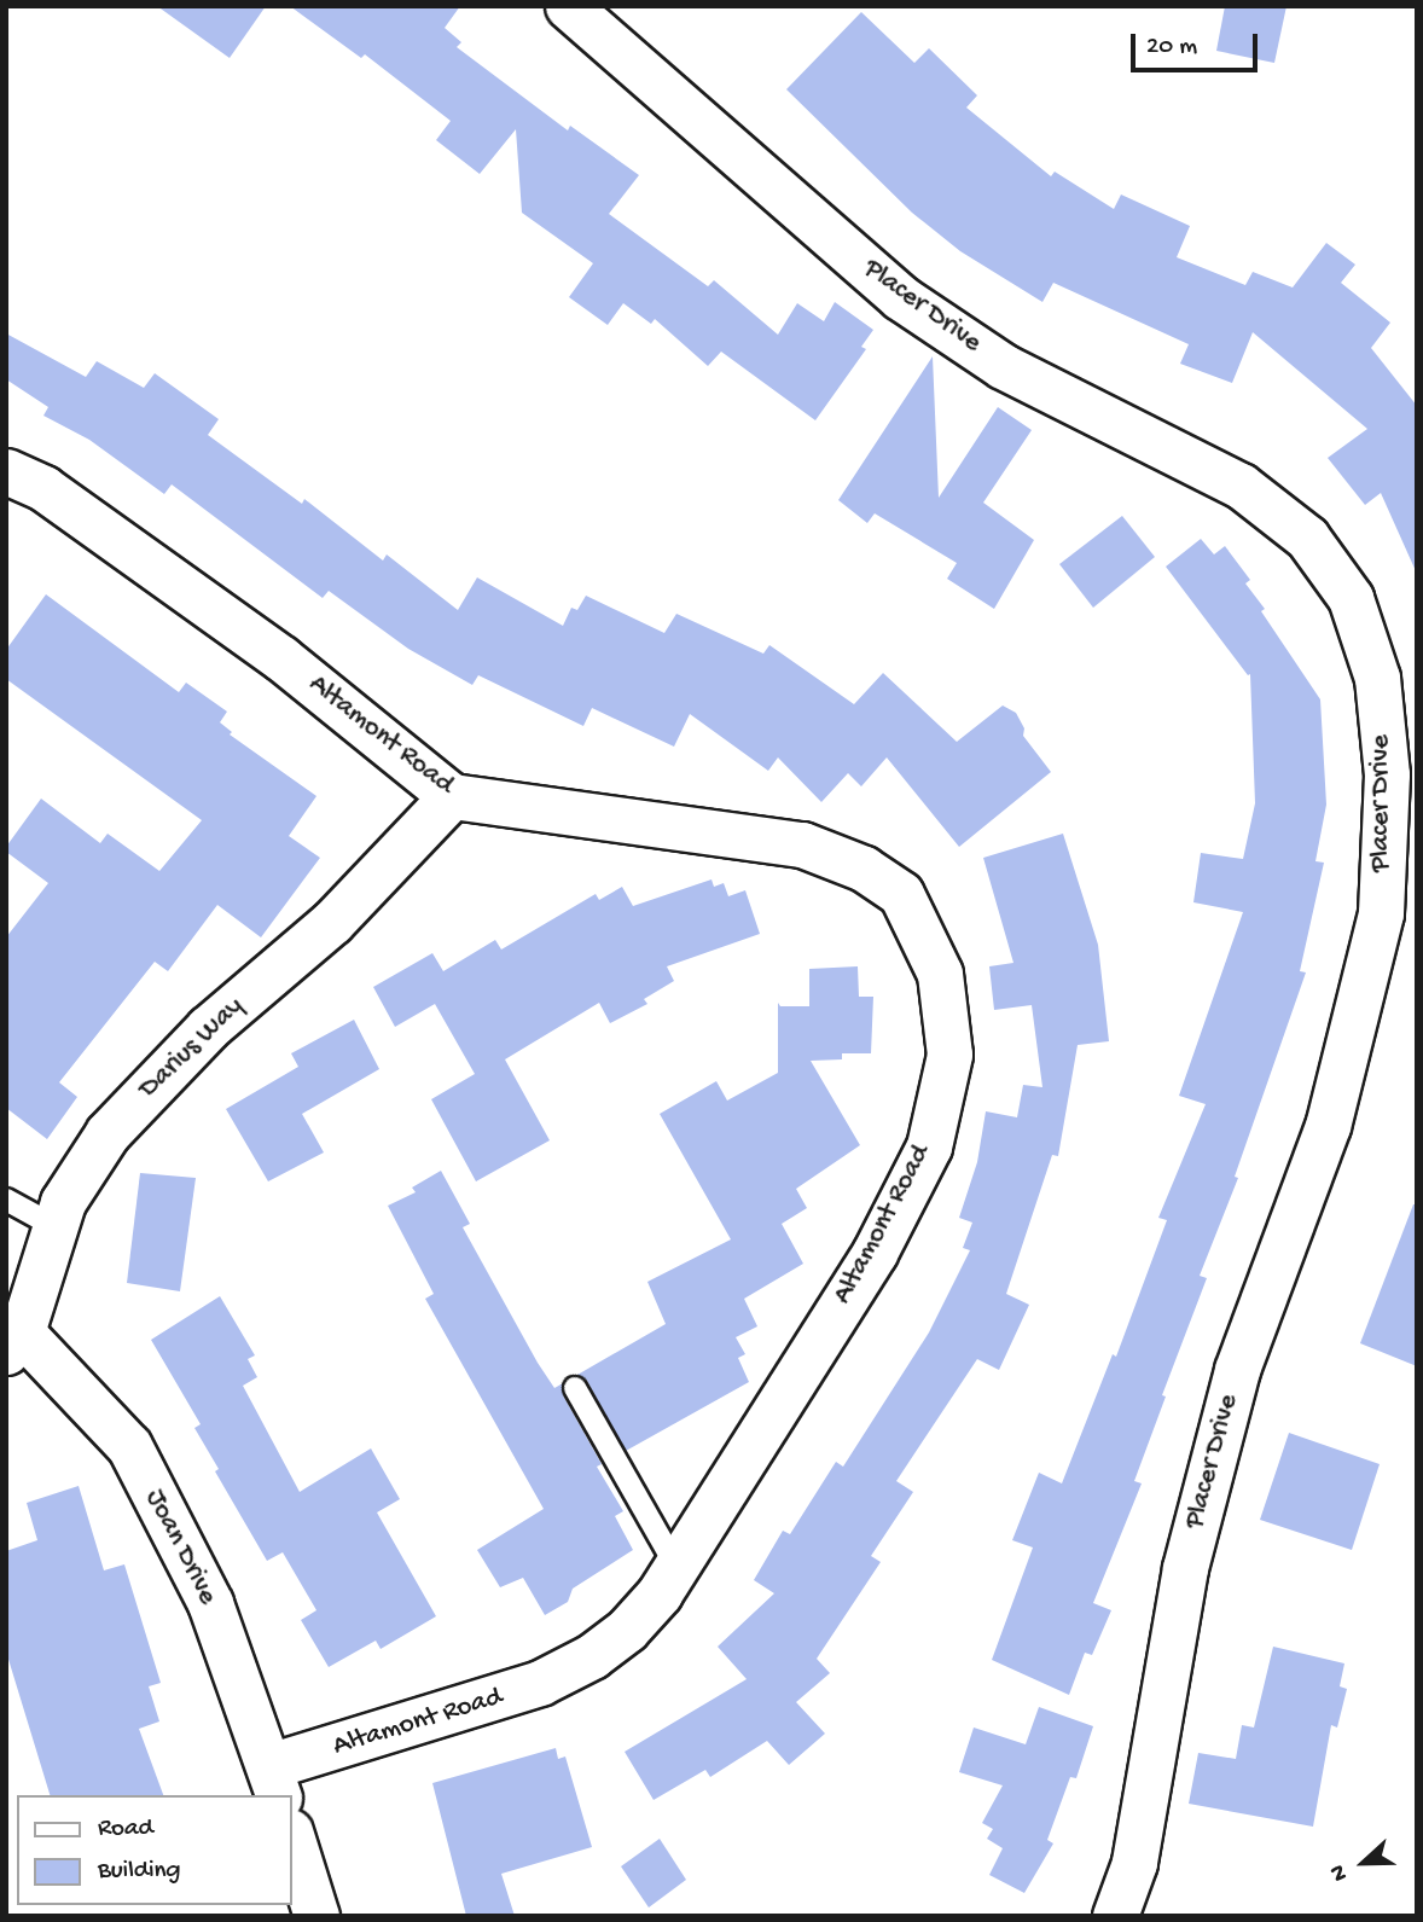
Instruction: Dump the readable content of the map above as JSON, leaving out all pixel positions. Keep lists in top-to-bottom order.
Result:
{
  "streets": {
    "street": [
      "Placer Drive",
      "Altamont Road",
      "Darius Way",
      "Joan Drive"
    ]
  },
  "crossings": [
    ["Altamont Road", "Darius Way"],
    ["Altamont Road", "Joan Drive"],
    ["Darius Way", "Joan Drive"]
  ],
  "legend": ["Road", "Building"],
  "scale_bar": "20 m",
  "north": "left"
}
